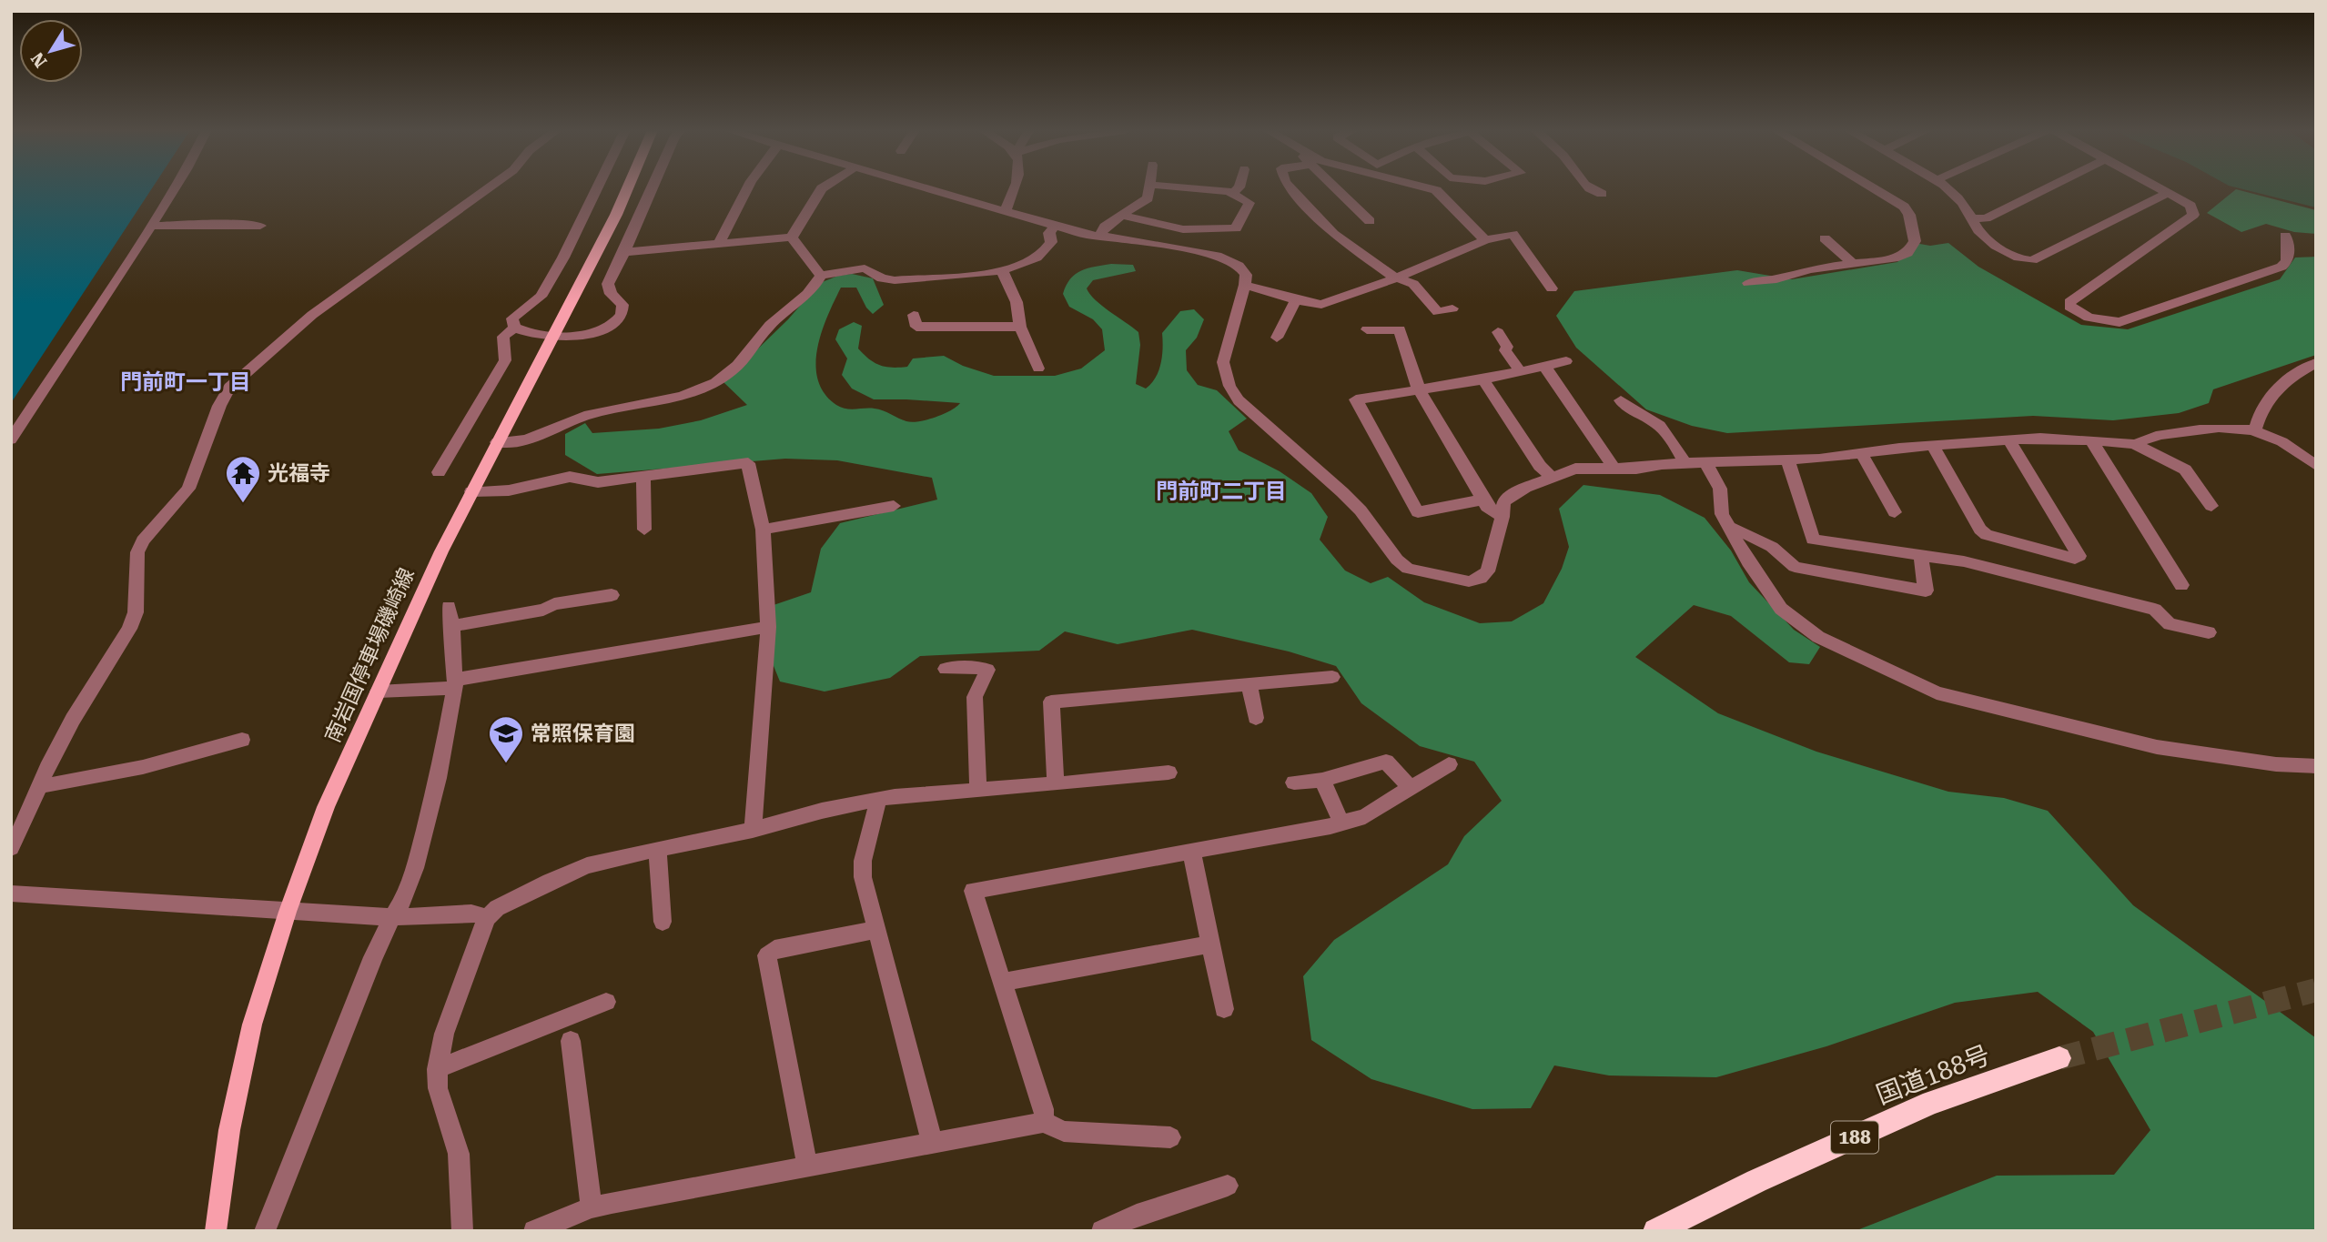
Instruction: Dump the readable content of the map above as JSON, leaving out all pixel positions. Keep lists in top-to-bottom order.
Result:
{
  "streets": {
    "highway": ["国道188号", "188"],
    "main road": ["南岩国停車場磯崎線"]
  },
  "districts": ["門前町一丁目", "門前町二丁目"],
  "places": {
    "temple": ["光福寺"],
    "school or university": ["常照保育園"]
  },
  "north": "bottom left"
}
